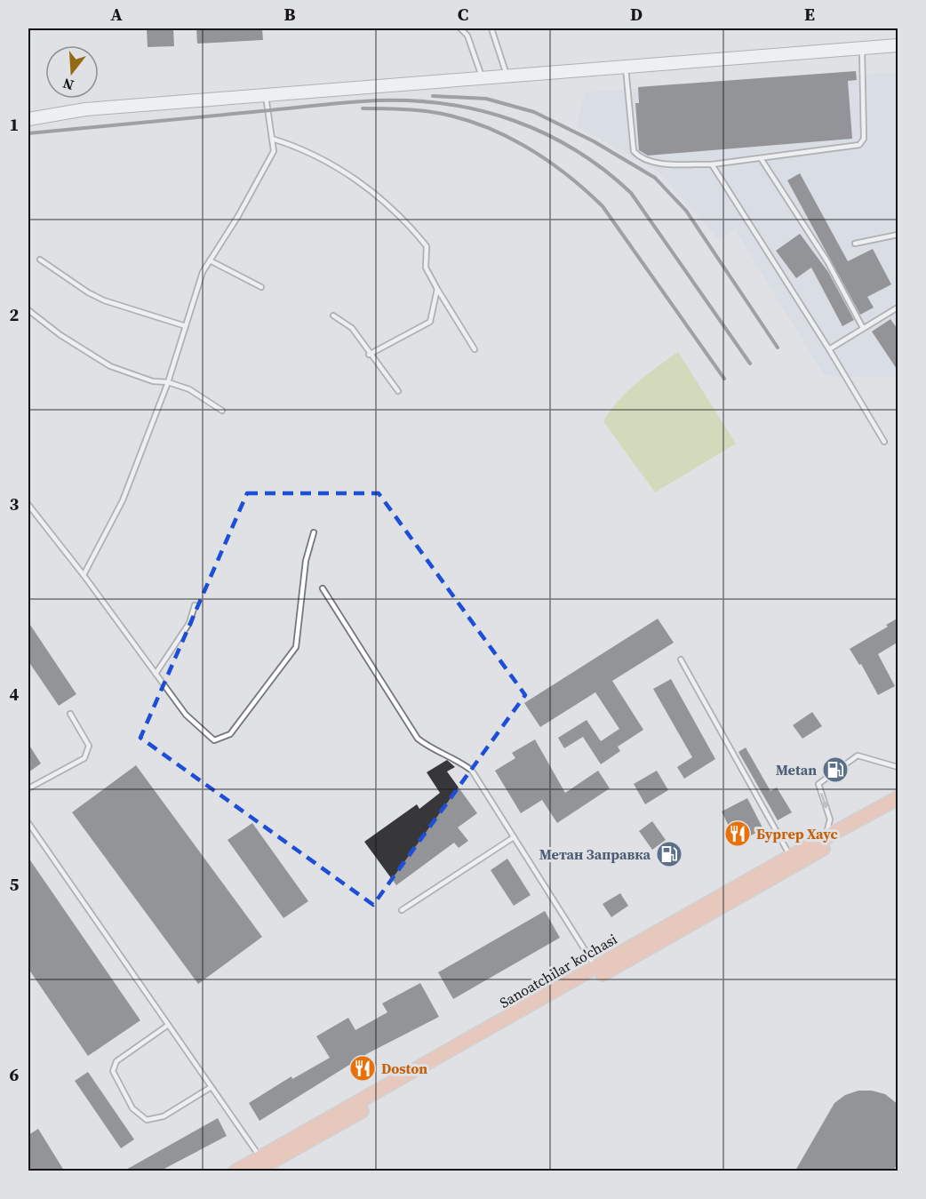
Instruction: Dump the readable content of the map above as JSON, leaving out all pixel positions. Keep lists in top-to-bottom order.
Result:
{
  "streets": {
    "main road": ["Sanoatchilar ko'chasi"]
  },
  "places": {
    "fuel station": ["Metan", "Метан Заправка"],
    "restaurant": ["Бургер Хаус", "Doston"]
  },
  "north": "bottom",
  "grid": {
    "columns": [
      "A",
      "B",
      "C",
      "D",
      "E"
    ],
    "rows": [
      "1",
      "2",
      "3",
      "4",
      "5",
      "6"
    ]
  }
}
